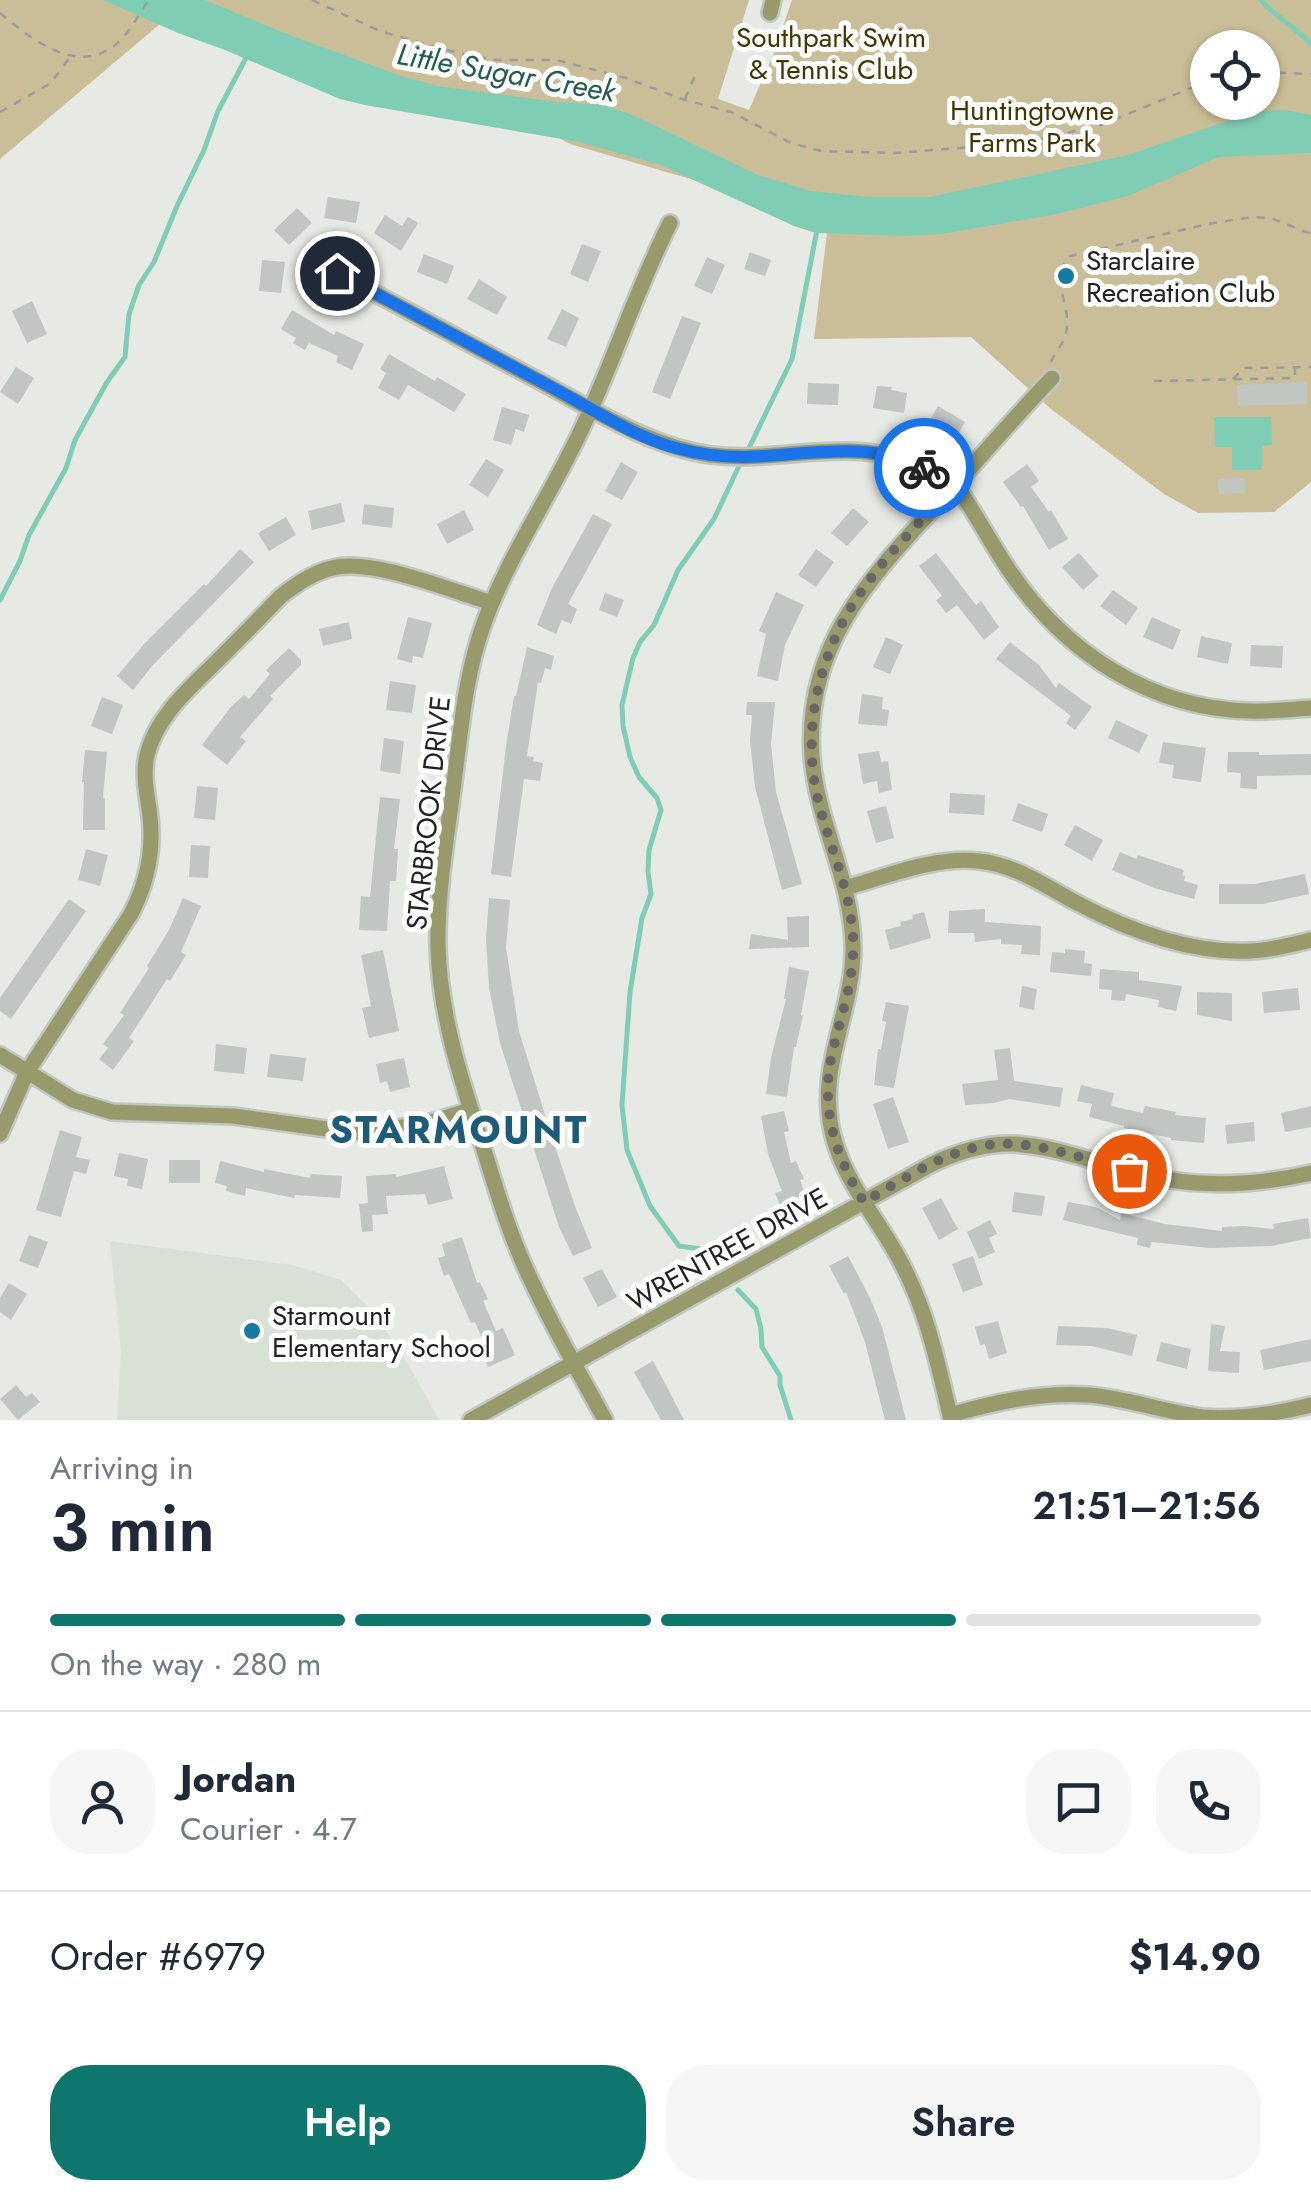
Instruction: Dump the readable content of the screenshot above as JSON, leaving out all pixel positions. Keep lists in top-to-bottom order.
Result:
{
  "streets": {
    "street": ["STARBROOK DRIVE", "WRENTREE DRIVE"]
  },
  "crossings": [
    ["STARBROOK DRIVE", "WRENTREE DRIVE"]
  ],
  "districts": ["STARMOUNT"],
  "water": ["Little Sugar Creek"],
  "parks": ["Southpark Swim & Tennis Club", "Huntingtowne Farms Park"],
  "places": ["Starclaire Recreation Club", "Starmount Elementary School"],
  "page": {
    "heading": ["3 min", "Arriving in", "21:51–21:56"],
    "panel": [
      "Jordan",
      "Courier · 4.7",
      "Order #6979",
      "$14.90"
    ],
    "bar": "On the way · 280 m",
    "buttons": ["Help", "Share"]
  }
}
